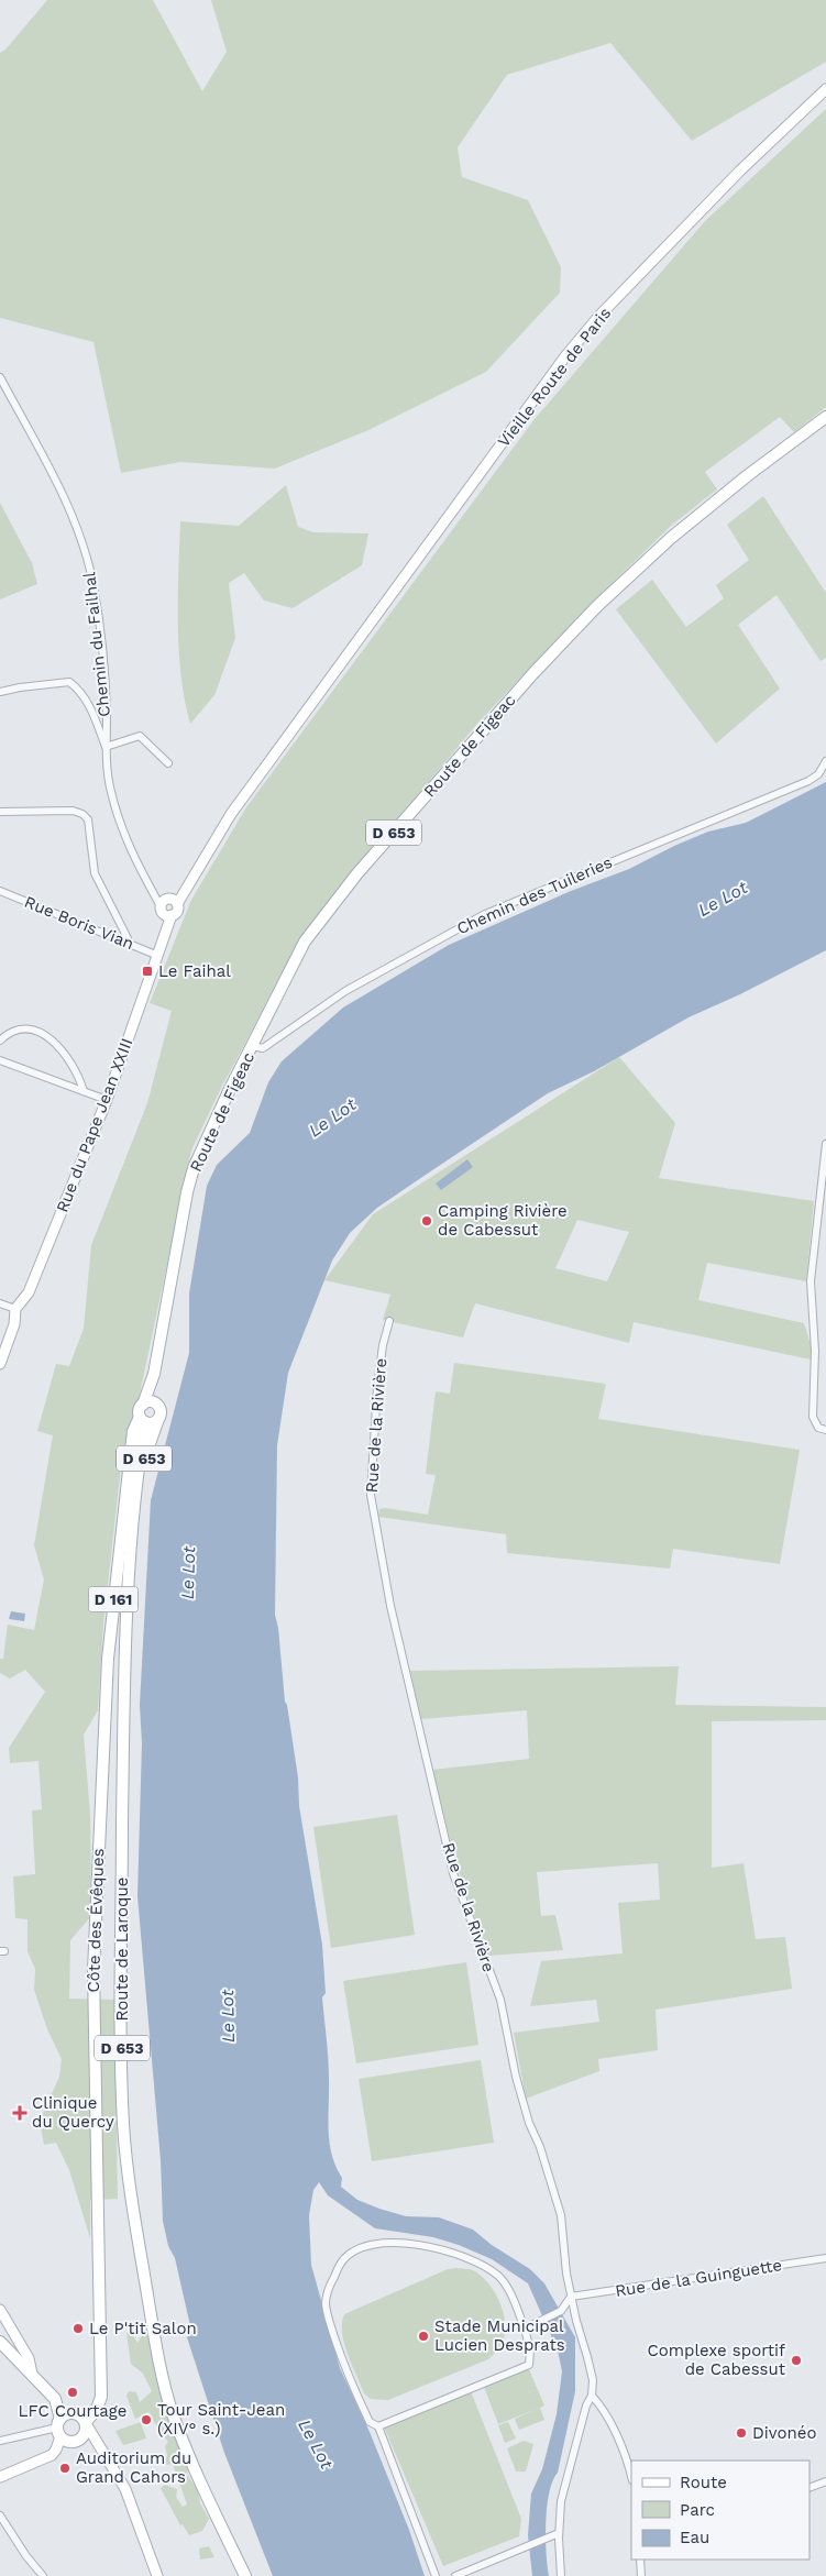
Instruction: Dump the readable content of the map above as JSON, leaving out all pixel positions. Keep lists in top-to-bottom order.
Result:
{
  "streets": {
    "main road": [
      "Route de Figeac",
      "D 653",
      "D 161",
      "Côte des Évêques",
      "Route de Laroque"
    ],
    "street": [
      "Vieille Route de Paris",
      "Chemin du Failhal",
      "Chemin des Tuileries",
      "Rue Boris Vian",
      "Rue du Pape Jean XXIII",
      "Rue de la Rivière",
      "Rue de la Guinguette"
    ]
  },
  "crossings": [
    ["Vieille Route de Paris", "Rue du Pape Jean XXIII"],
    ["Chemin du Failhal", "Rue du Pape Jean XXIII"],
    ["Route de Figeac", "Chemin des Tuileries"],
    ["Route de Figeac", "Côte des Évêques"],
    ["Route de Figeac", "Route de Laroque"],
    ["Rue Boris Vian", "Rue du Pape Jean XXIII"],
    ["Rue de la Rivière", "Rue de la Guinguette"],
    ["Côte des Évêques", "Route de Laroque"]
  ],
  "water": ["Le Lot"],
  "places": {
    "transit": ["Le Faihal"],
    "other": [
      "Camping Rivière de Cabessut",
      "Le P'tit Salon",
      "Stade Municipal Lucien Desprats",
      "Complexe sportif de Cabessut",
      "LFC Courtage",
      "Tour Saint-Jean (XIV° s.)",
      "Divonéo",
      "Auditorium du Grand Cahors"
    ],
    "health": ["Clinique du Quercy"]
  },
  "legend": ["Route", "Parc", "Eau"]
}
